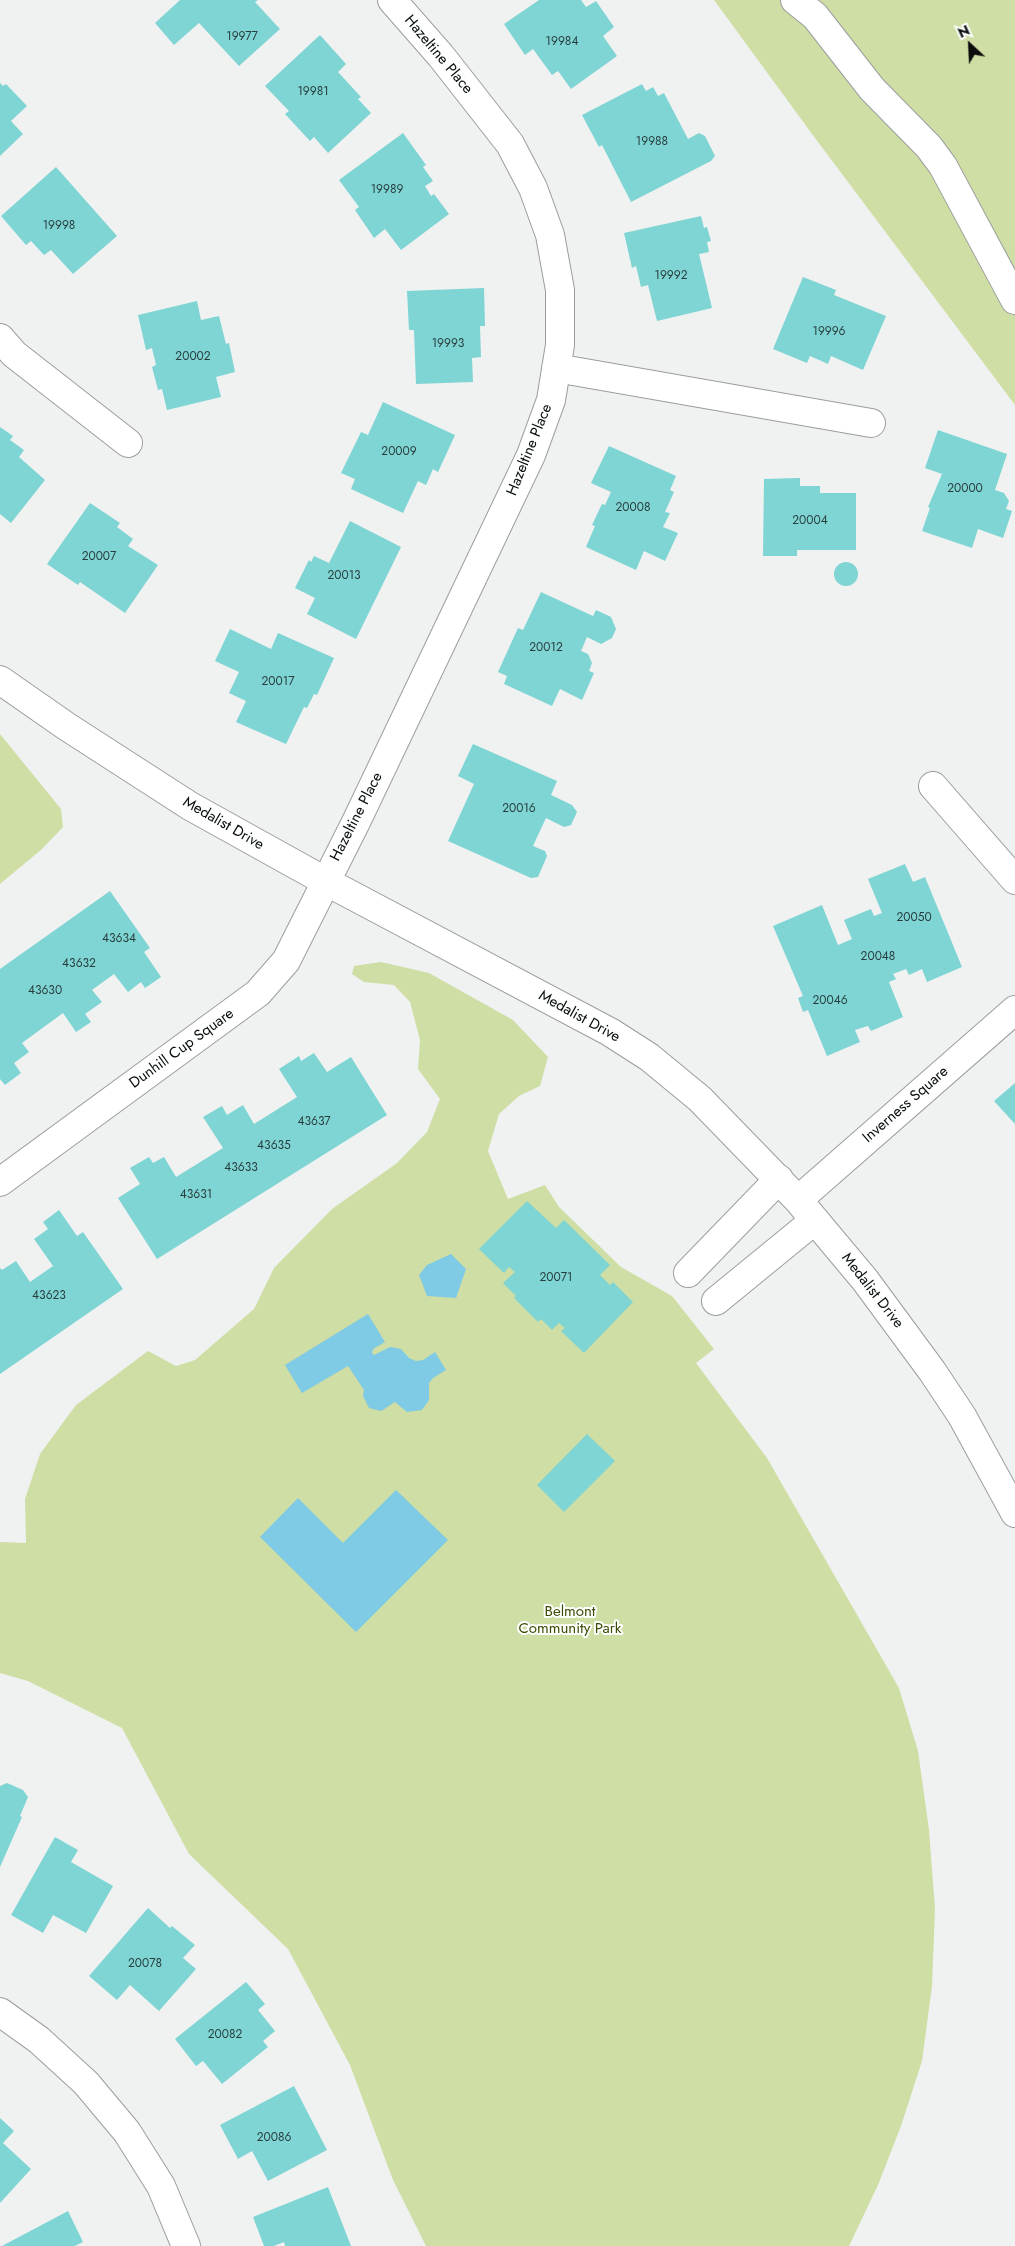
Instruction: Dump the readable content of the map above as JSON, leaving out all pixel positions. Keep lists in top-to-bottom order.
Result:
{
  "streets": {
    "street": [
      "Hazeltine Place",
      "Medalist Drive",
      "Dunhill Cup Square",
      "Inverness Square"
    ]
  },
  "crossings": [
    ["Hazeltine Place", "Medalist Drive"],
    ["Hazeltine Place", "Dunhill Cup Square"],
    ["Medalist Drive", "Dunhill Cup Square"],
    ["Medalist Drive", "Inverness Square"]
  ],
  "parks": ["Belmont Community Park"],
  "house_numbers": [
    "19977",
    "19984",
    "19981",
    "19988",
    "19989",
    "19998",
    "19992",
    "19996",
    "19993",
    "20002",
    "20009",
    "20000",
    "20008",
    "20004",
    "20007",
    "20013",
    "20012",
    "20017",
    "20016",
    "20050",
    "43634",
    "20048",
    "43632",
    "43630",
    "20046",
    "43637",
    "43635",
    "43633",
    "43631",
    "20071",
    "43623",
    "20078",
    "20082",
    "20086"
  ],
  "north": "top left"
}
